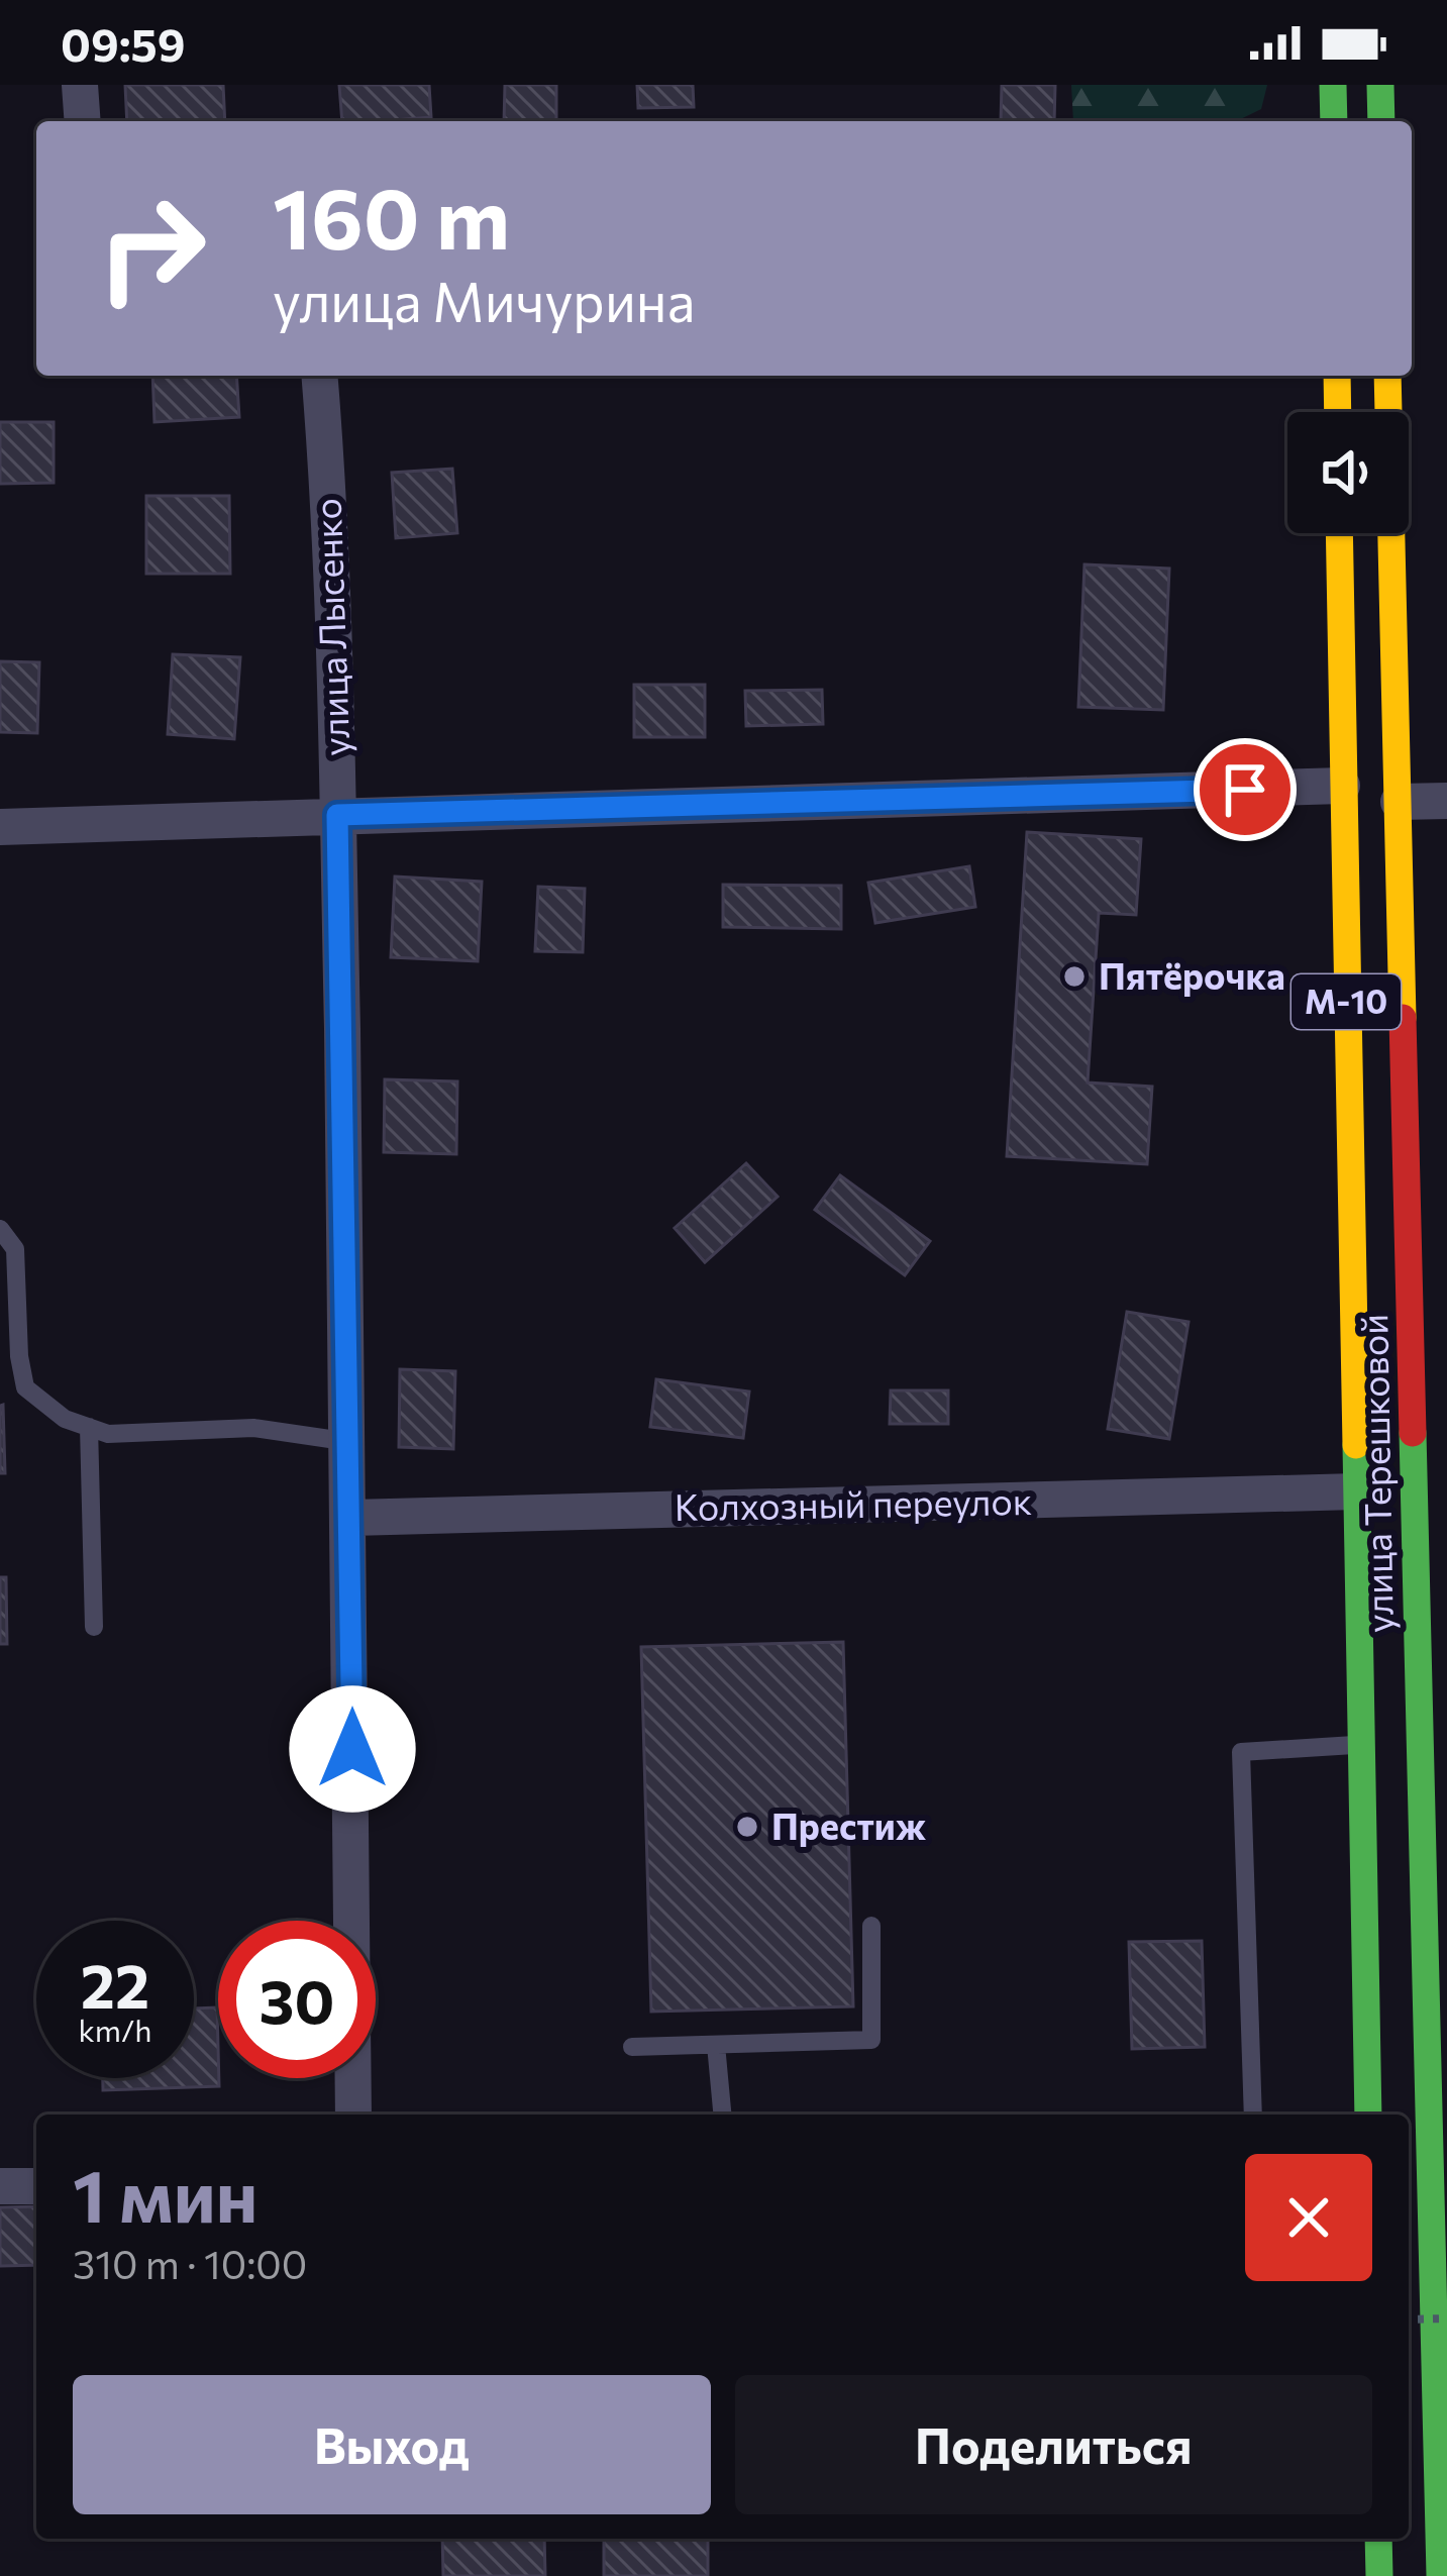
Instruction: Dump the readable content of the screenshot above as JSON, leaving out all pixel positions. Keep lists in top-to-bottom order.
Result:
{
  "streets": {
    "highway": ["М-10", "улица Терешковой"],
    "street": ["улица Лысенко", "Колхозный переулок"]
  },
  "crossings": [
    ["улица Лысенко", "Колхозный переулок"],
    ["улица Терешковой", "Колхозный переулок"]
  ],
  "places": ["Пятёрочка", "Престиж"],
  "page": {
    "status": "09:59",
    "turn": ["160 m", "улица Мичурина"],
    "speed": "22 km/h",
    "limit": "30",
    "heading": ["1 мин", "310 m · 10:00"],
    "buttons": ["Выход", "Поделиться"]
  }
}
